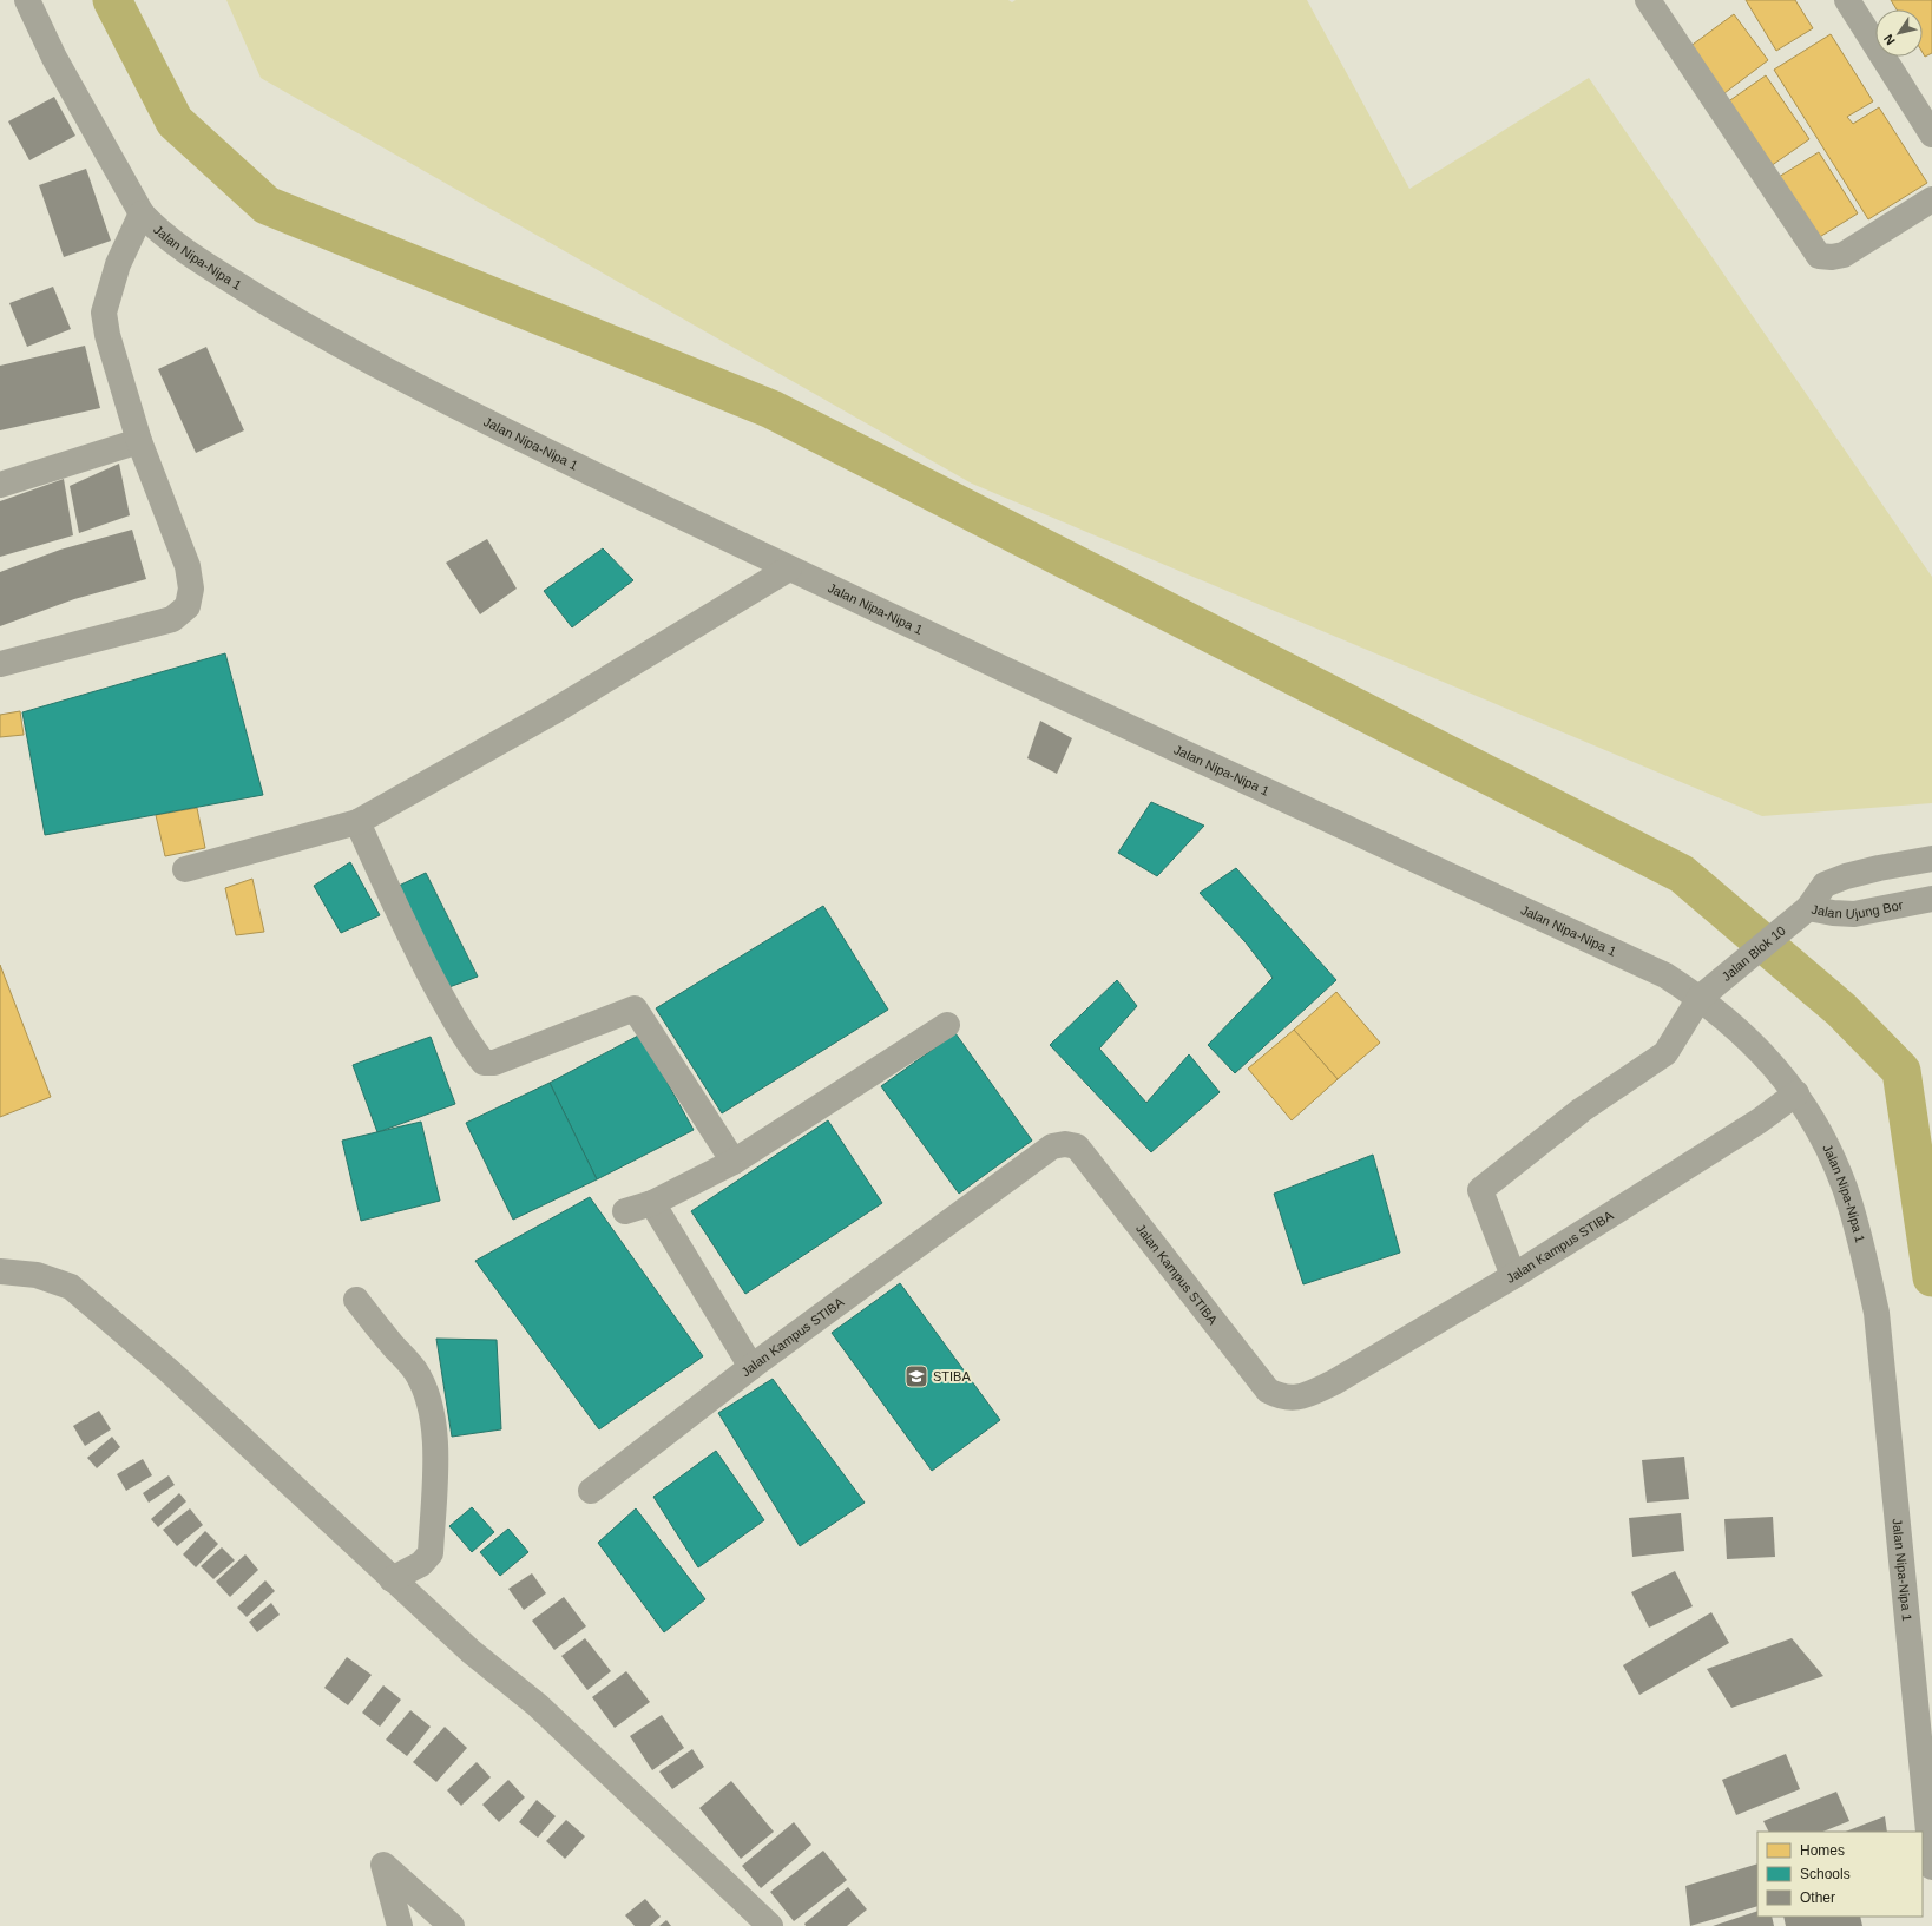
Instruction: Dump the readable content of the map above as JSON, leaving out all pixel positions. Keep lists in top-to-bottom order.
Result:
{
  "streets": {
    "street": [
      "Jalan Nipa-Nipa 1",
      "Jalan Ujung Bor",
      "Jalan Blok 10",
      "Jalan Kampus STIBA"
    ]
  },
  "crossings": [
    ["Jalan Nipa-Nipa 1", "Jalan Blok 10"],
    ["Jalan Nipa-Nipa 1", "Jalan Kampus STIBA"],
    ["Jalan Ujung Bor", "Jalan Blok 10"],
    ["Jalan Blok 10", "Jalan Kampus STIBA"]
  ],
  "places": {
    "school or university": ["STIBA"]
  },
  "legend": ["Homes", "Schools", "Other"],
  "north": "bottom left"
}
